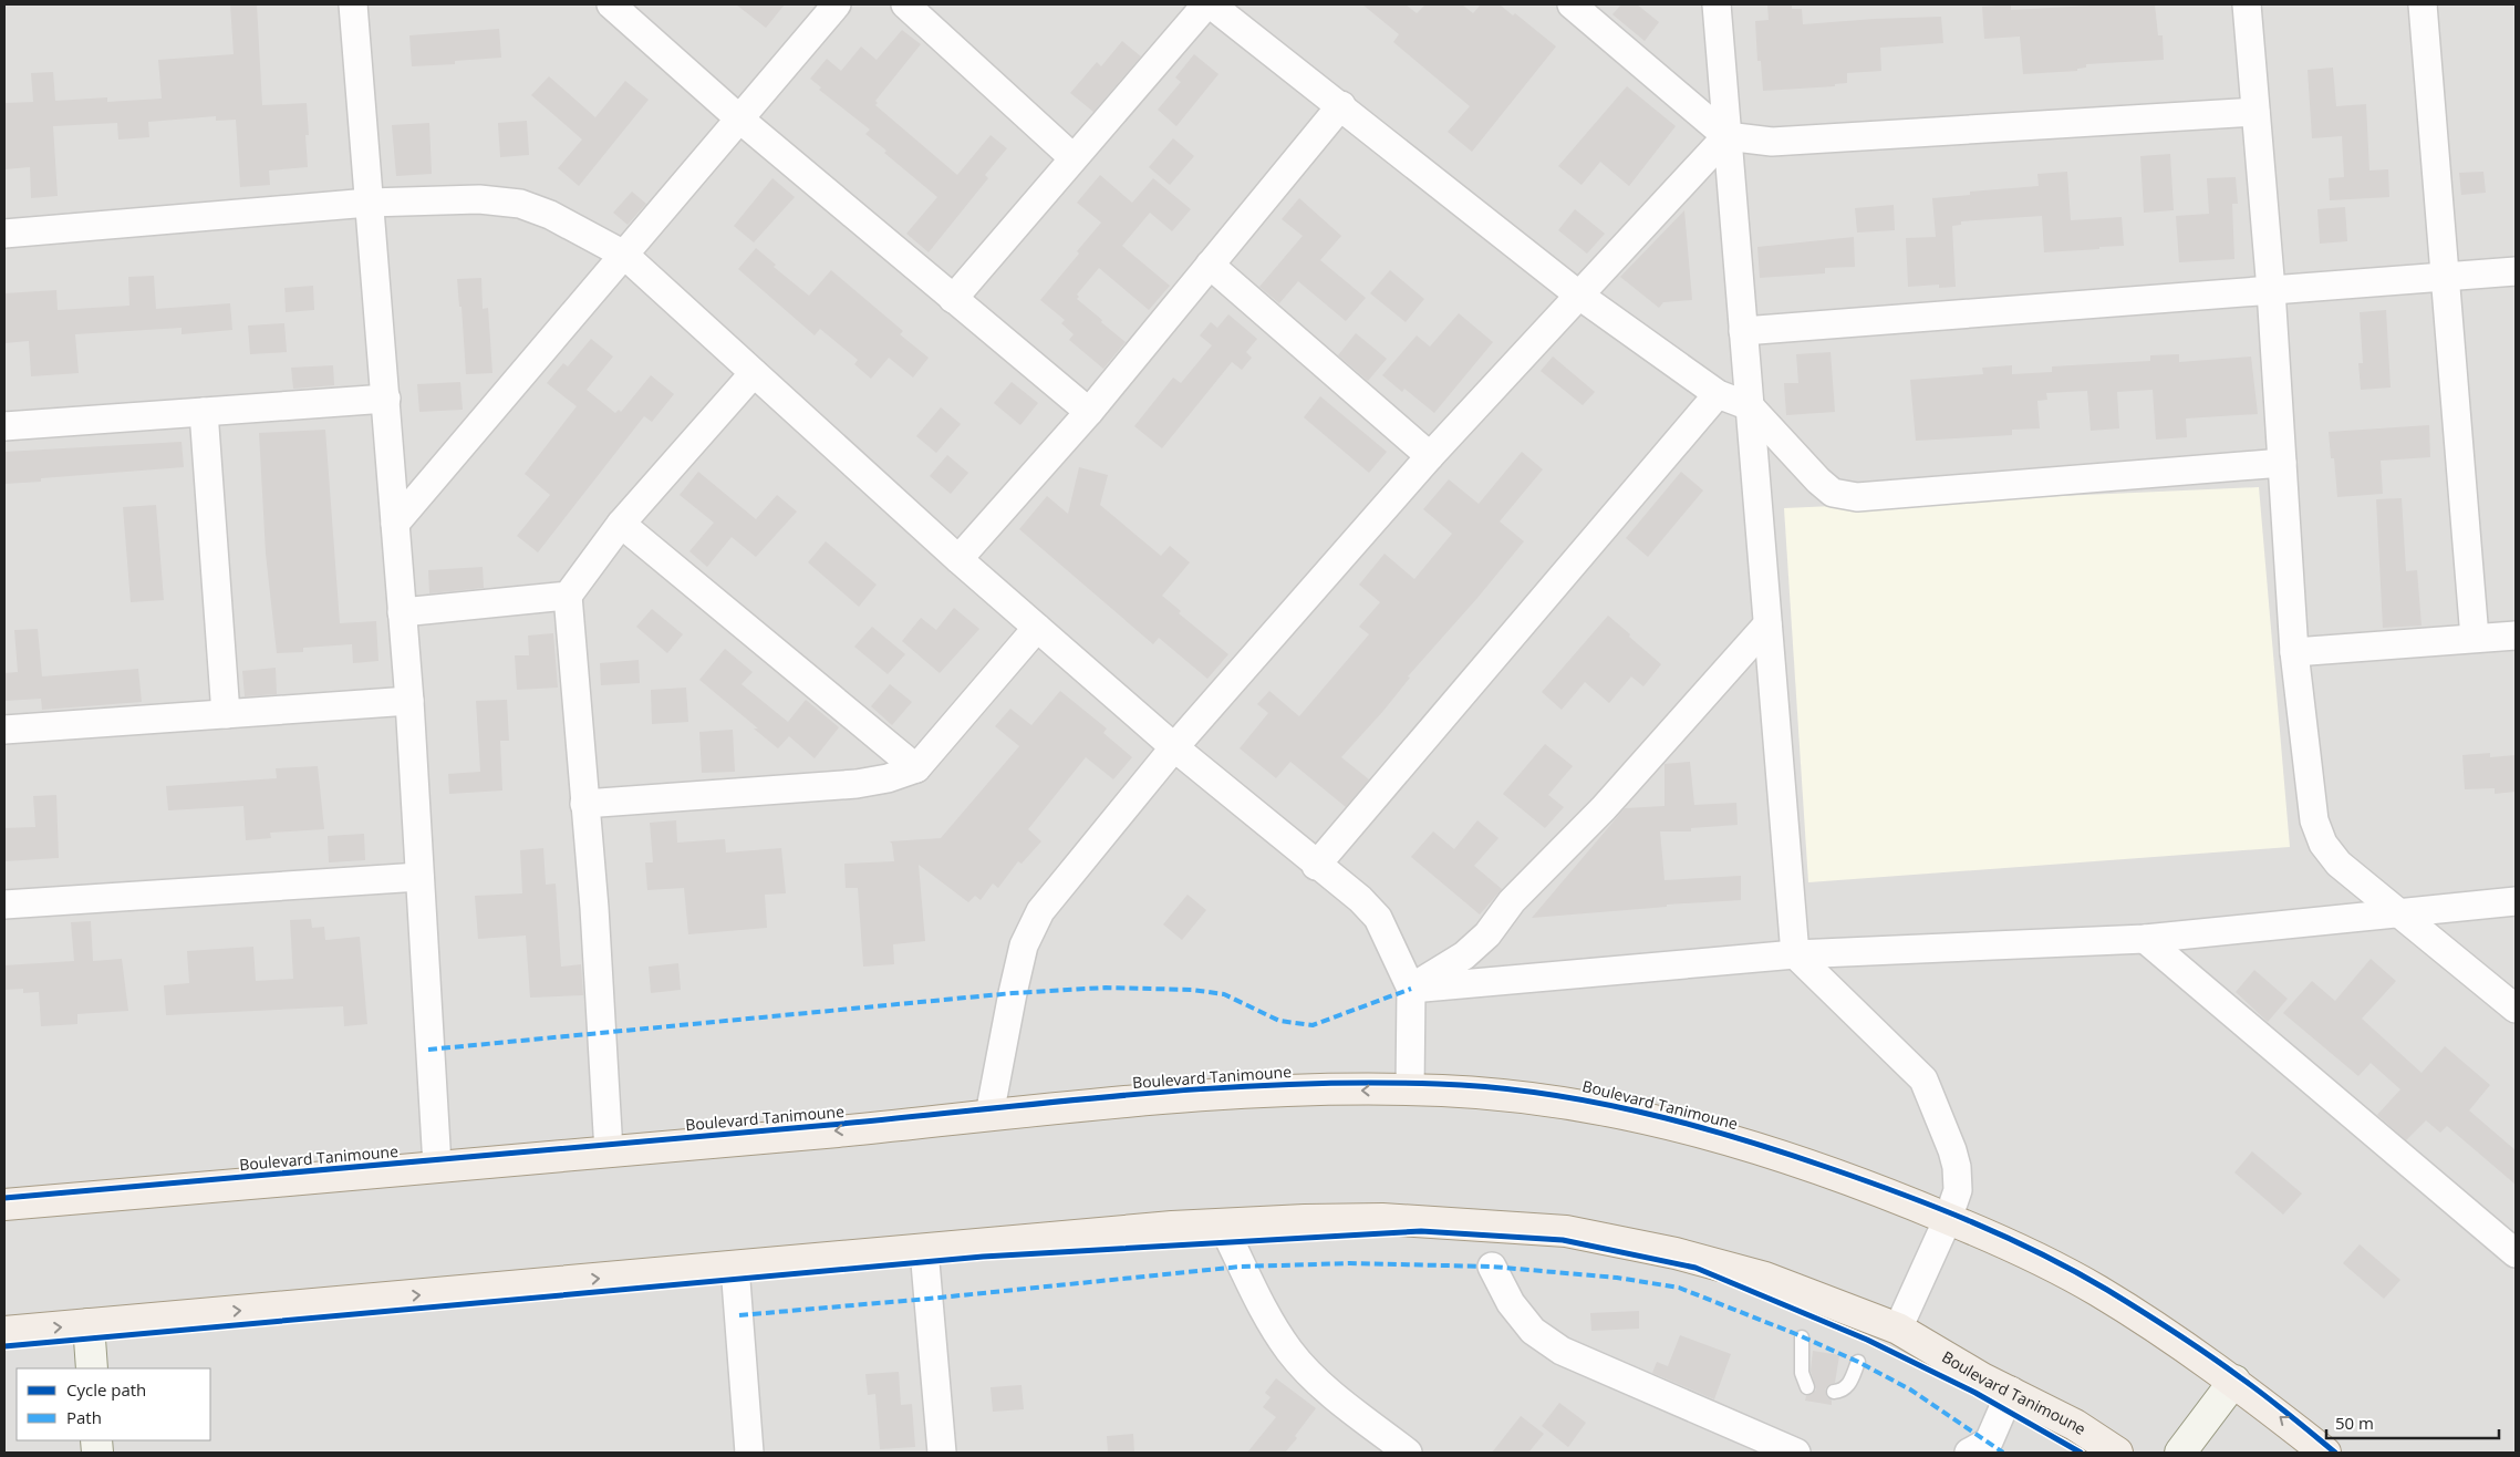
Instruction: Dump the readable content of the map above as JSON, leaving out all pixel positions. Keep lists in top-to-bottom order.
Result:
{
  "streets": {
    "main road": ["Boulevard Tanimoune"]
  },
  "legend": ["Cycle path", "Path"],
  "scale_bar": "50 m"
}
